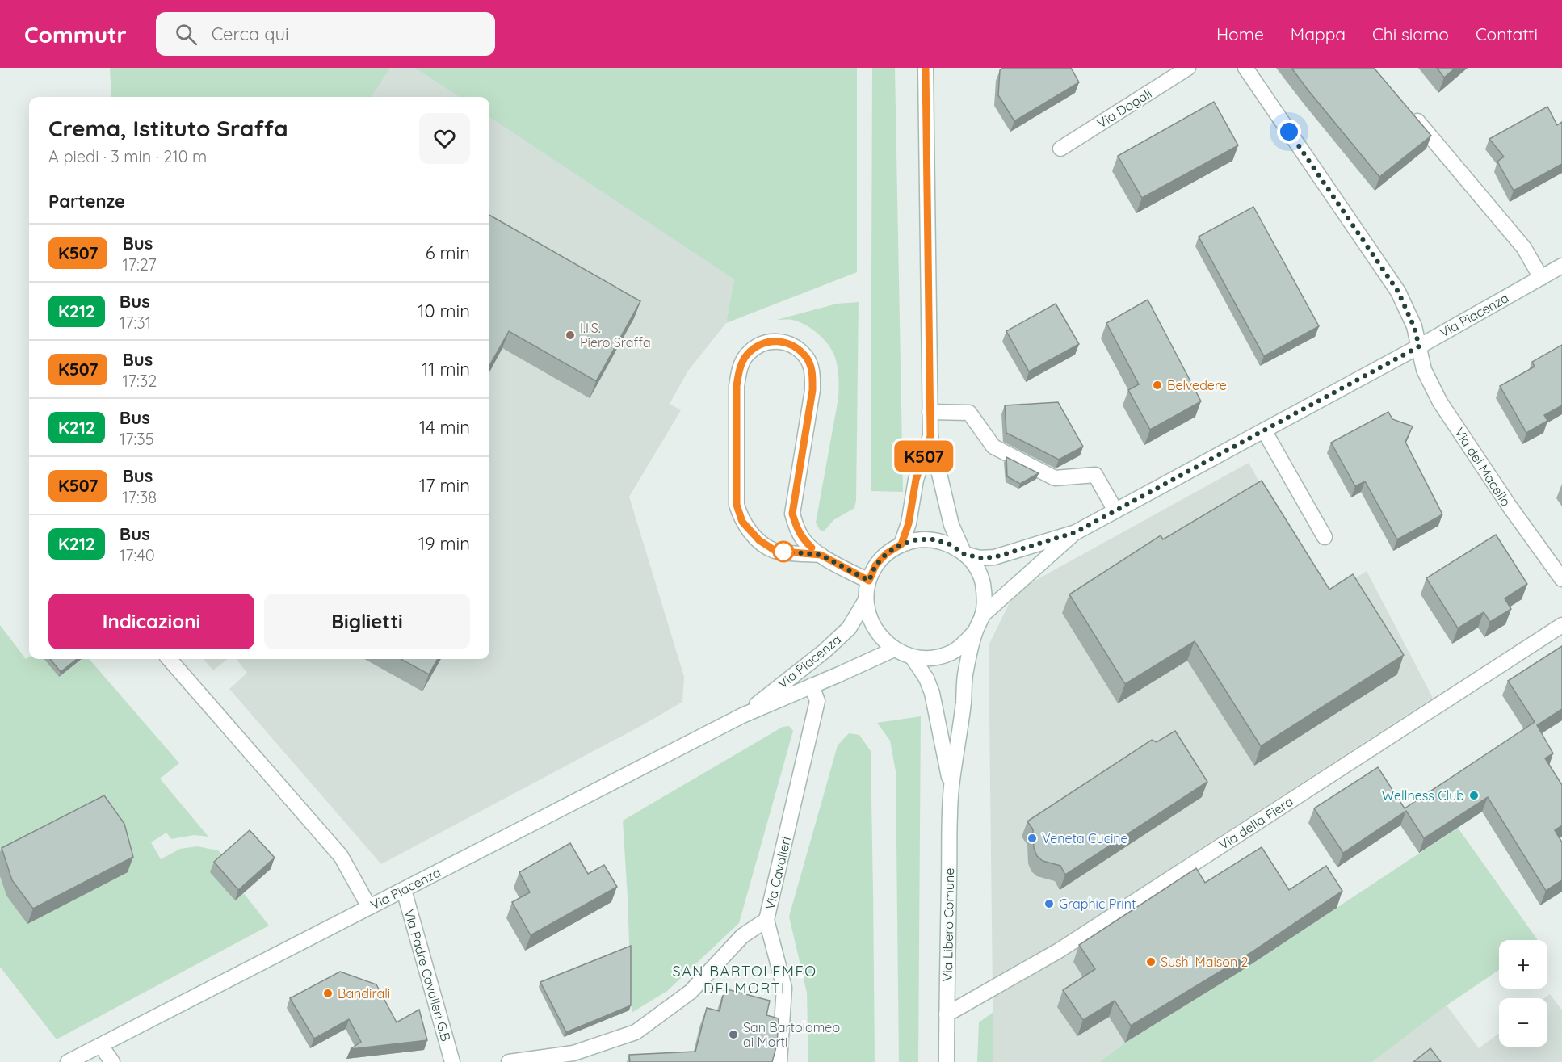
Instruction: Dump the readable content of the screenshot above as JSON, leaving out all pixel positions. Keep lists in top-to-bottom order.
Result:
{
  "streets": {
    "street": [
      "Via Dogali",
      "Via Piacenza",
      "Via del Macello",
      "Via della Fiera",
      "Via Cavalieri",
      "Via Libero Comune",
      "Via Padre Cavalleri G.B."
    ]
  },
  "crossings": [
    ["Via Piacenza", "Via del Macello"],
    ["Via Piacenza", "Via Cavalieri"],
    ["Via Piacenza", "Via Libero Comune"],
    ["Via Piacenza", "Via Padre Cavalleri G.B."],
    ["Via della Fiera", "Via Libero Comune"]
  ],
  "districts": ["SAN BARTOLEMEO DEI MORTI"],
  "places": [
    "I.I.S. Piero Sraffa",
    "Belvedere",
    "Wellness Club",
    "Veneta Cucine",
    "Graphic Print",
    "Sushi Maison 2",
    "Bandirali",
    "San Bartolomeo ai Morti"
  ],
  "lines": ["bus line K507"],
  "page": {
    "header": "Commutr",
    "search": "Cerca qui",
    "nav": [
      "Home",
      "Mappa",
      "Chi siamo",
      "Contatti"
    ],
    "on_map": "K507",
    "heading": [
      ["Crema, Istituto Sraffa", "A piedi · 3 min · 210 m"],
      "Partenze"
    ],
    "list": [
      {
        "mark": "K507",
        "name": "Bus",
        "note": "17:27",
        "value": "6 min"
      },
      {
        "mark": "K212",
        "name": "Bus",
        "note": "17:31",
        "value": "10 min"
      },
      {
        "mark": "K507",
        "name": "Bus",
        "note": "17:32",
        "value": "11 min"
      },
      {
        "mark": "K212",
        "name": "Bus",
        "note": "17:35",
        "value": "14 min"
      },
      {
        "mark": "K507",
        "name": "Bus",
        "note": "17:38",
        "value": "17 min"
      },
      {
        "mark": "K212",
        "name": "Bus",
        "note": "17:40",
        "value": "19 min"
      }
    ],
    "buttons": ["Indicazioni", "Biglietti"],
    "map_buttons": ["+", "−"]
  }
}
